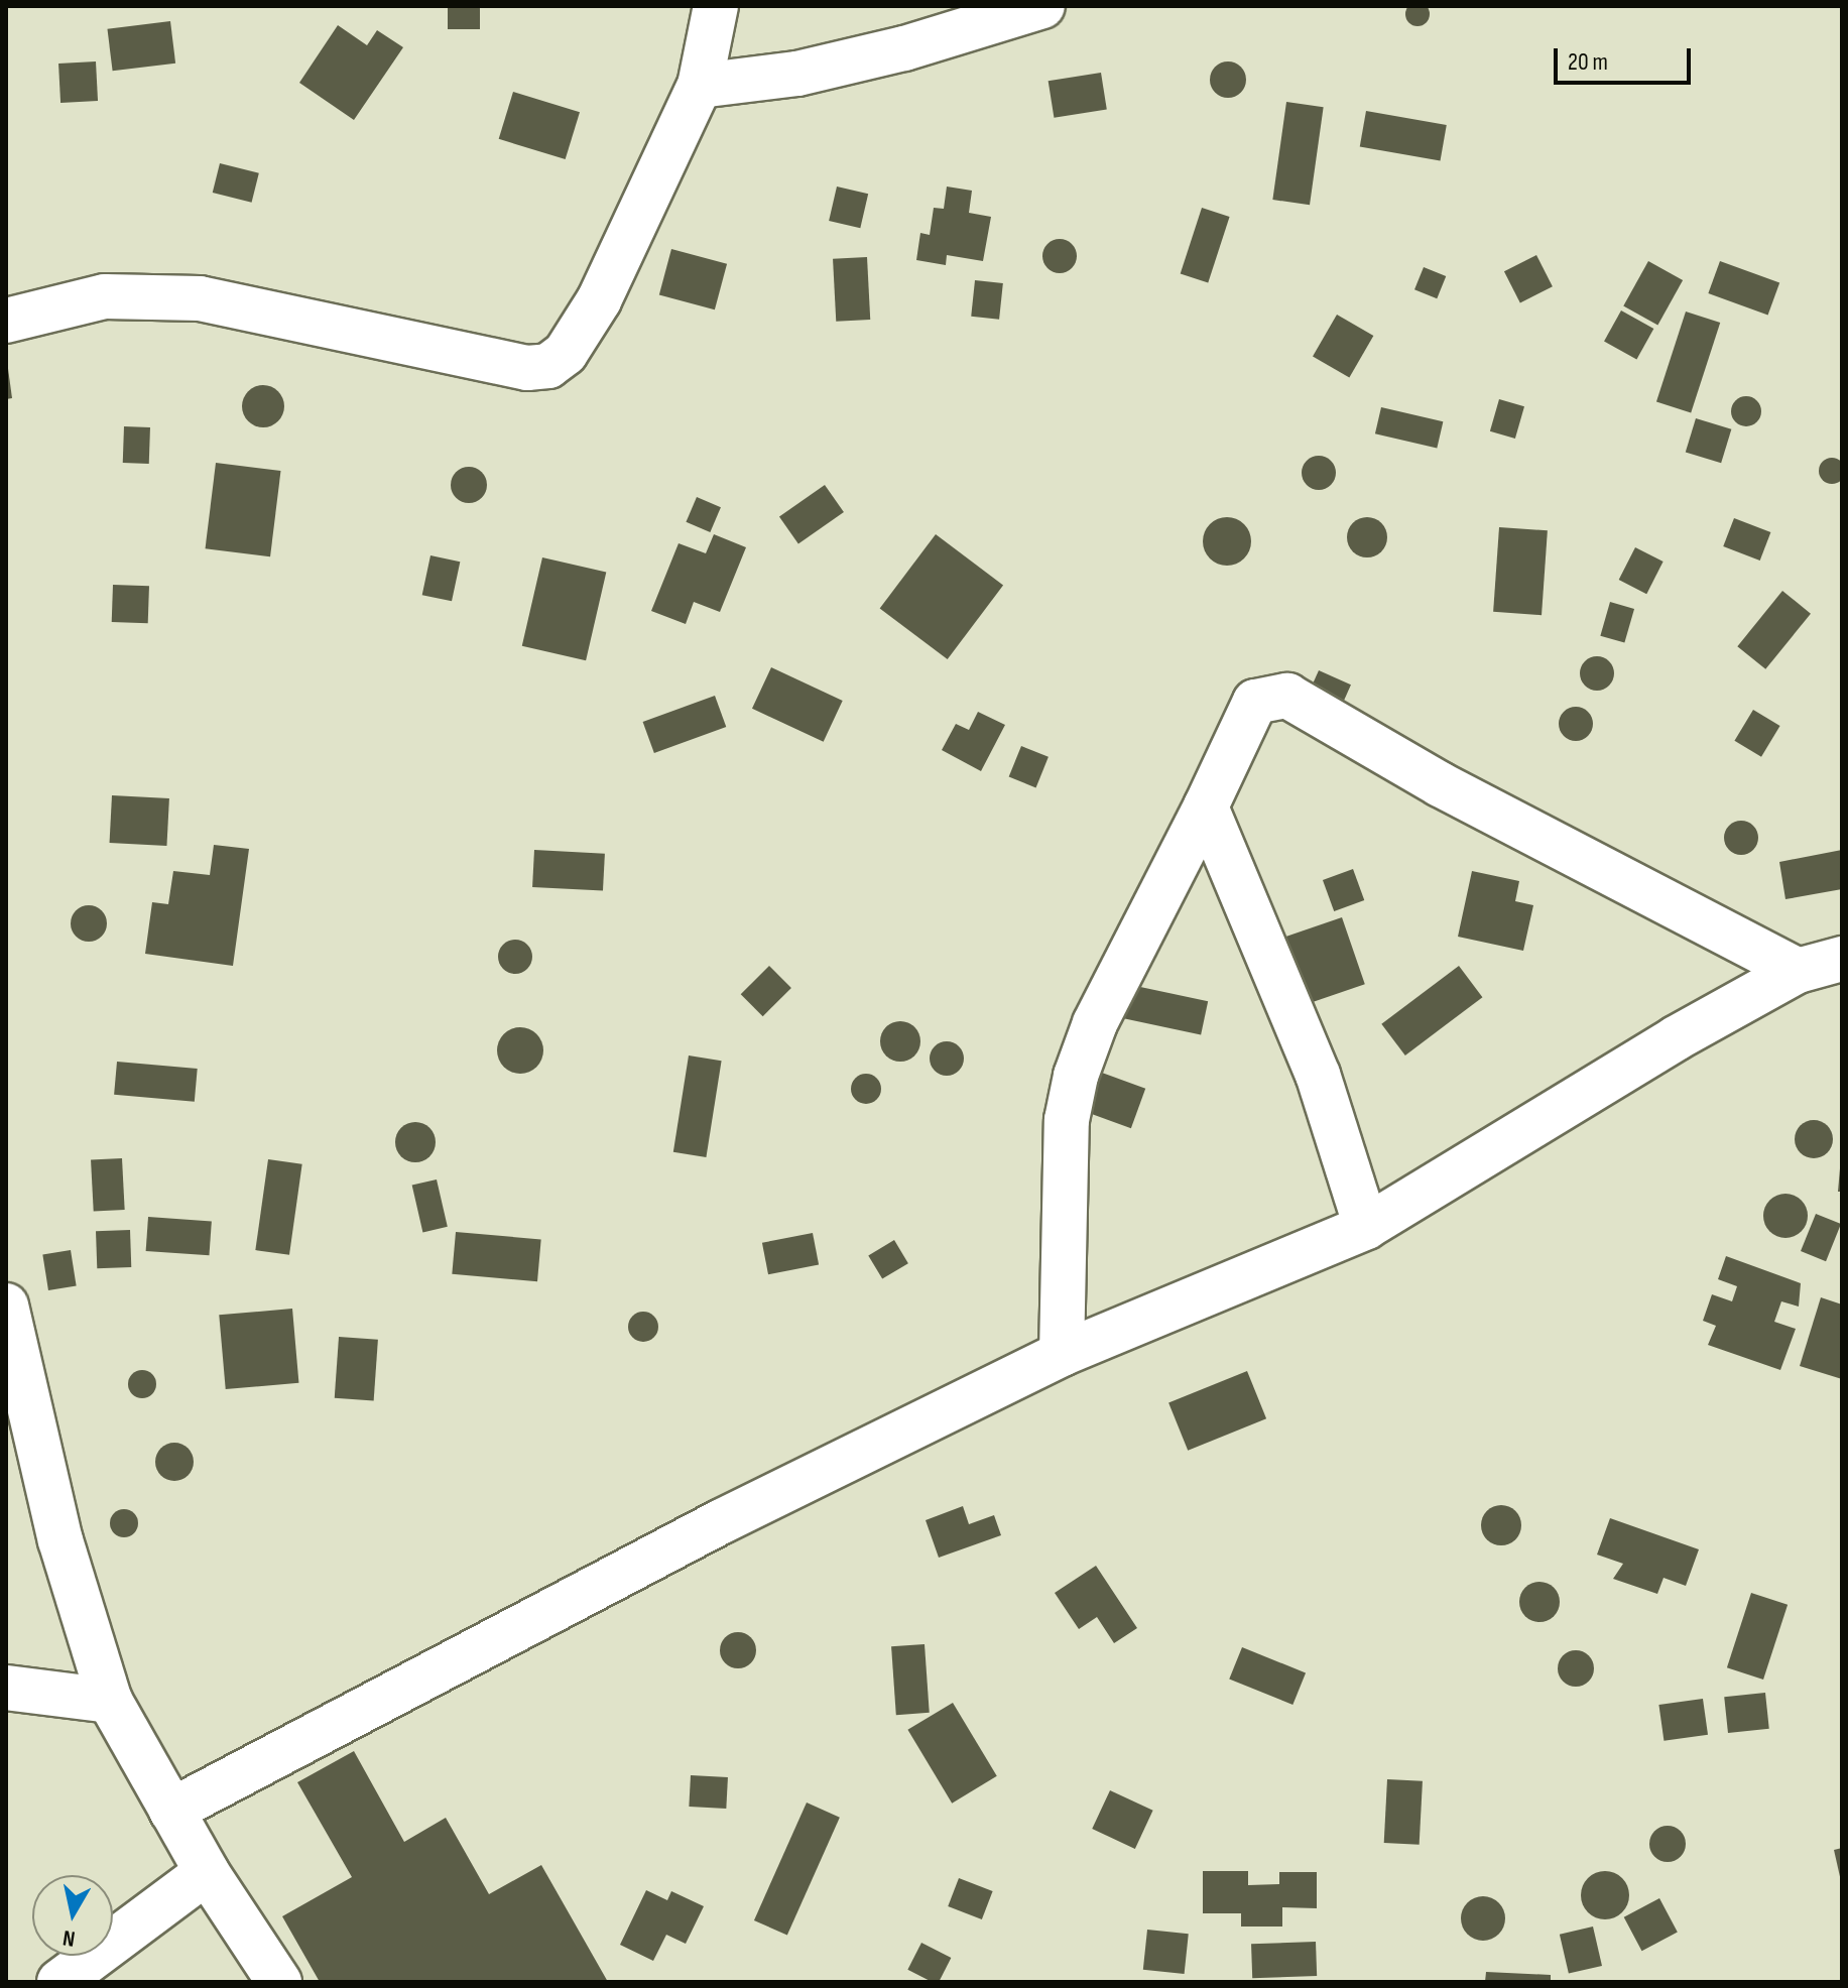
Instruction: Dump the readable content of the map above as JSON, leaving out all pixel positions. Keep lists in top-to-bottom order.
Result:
{
  "scale_bar": "20 m",
  "north": "bottom"
}
